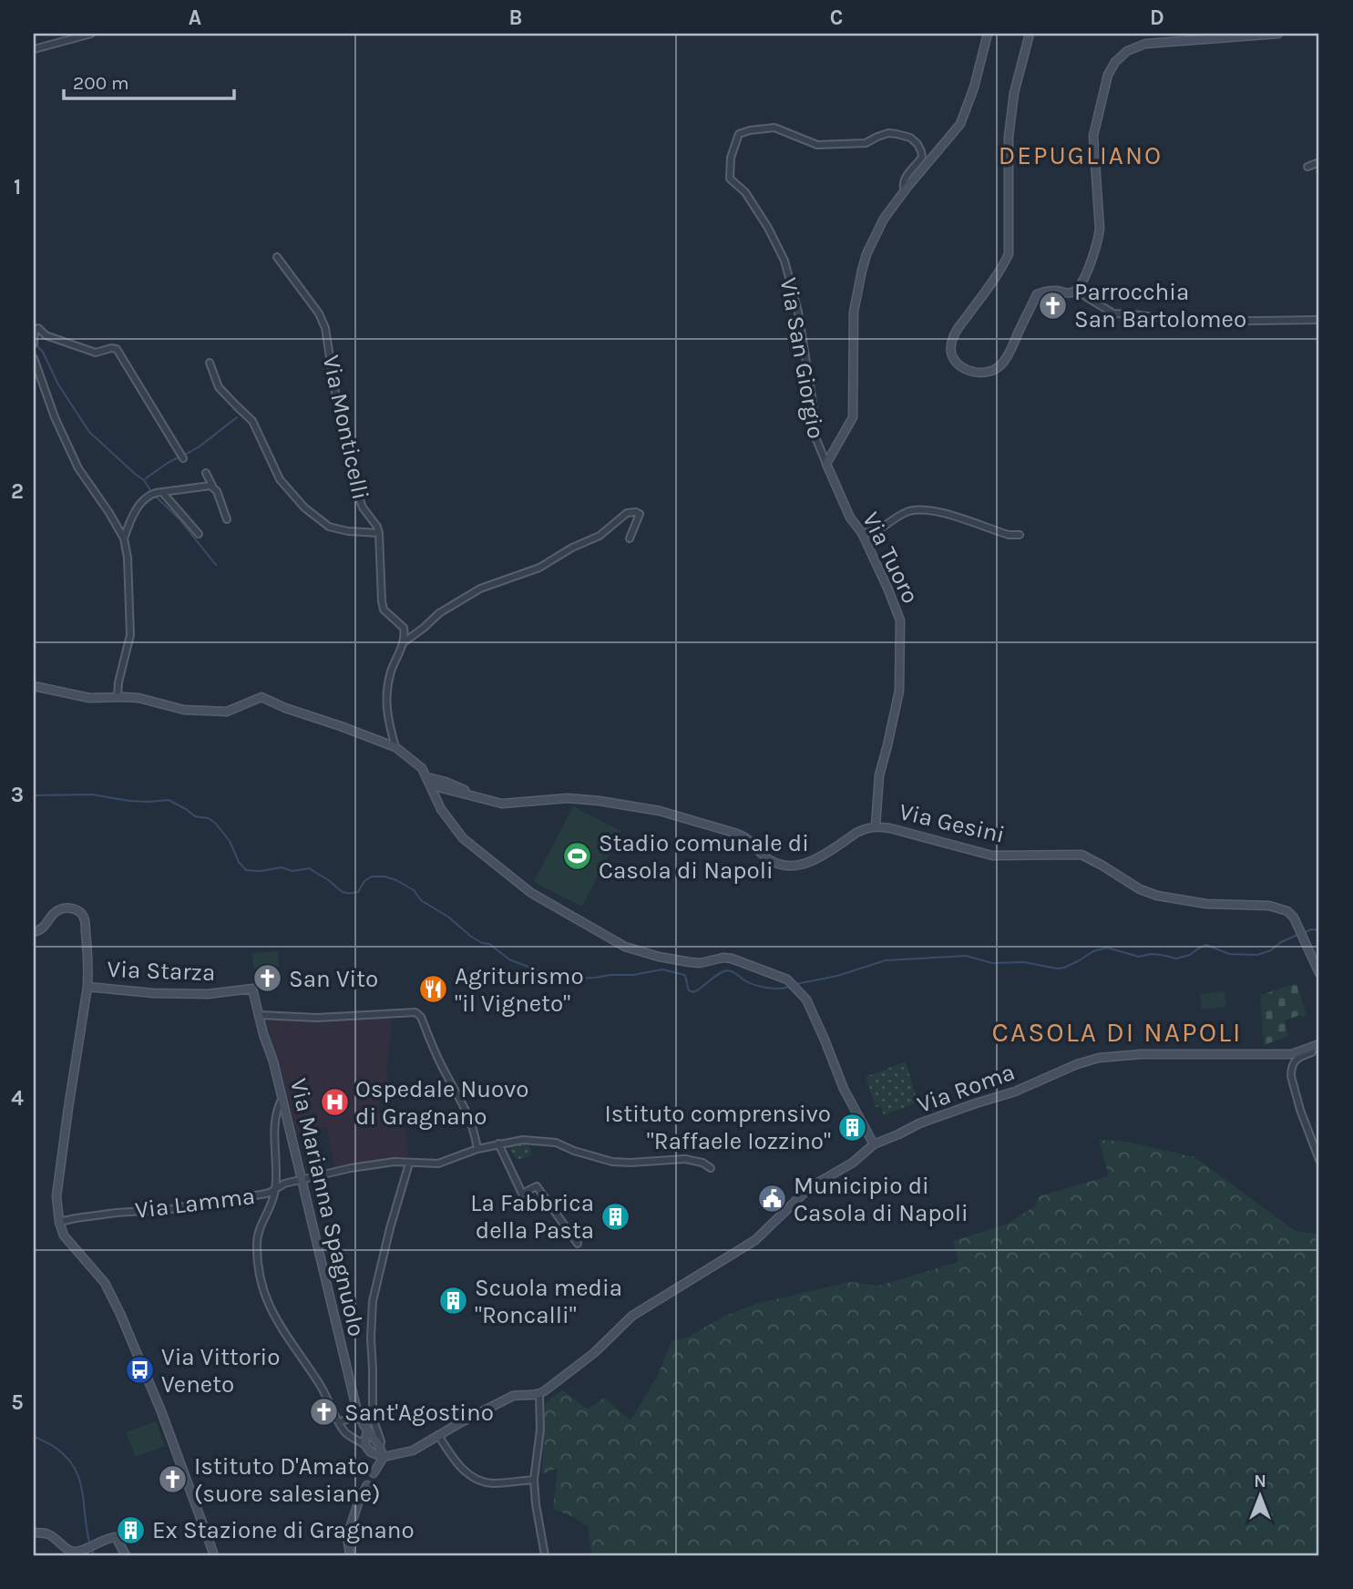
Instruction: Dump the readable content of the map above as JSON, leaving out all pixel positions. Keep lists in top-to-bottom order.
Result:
{
  "streets": {
    "street": [
      "Via San Giorgio",
      "Via Monticelli",
      "Via Tuoro",
      "Via Gesini",
      "Via Starza",
      "Via Roma",
      "Via Lamma",
      "Via Marianna Spagnuolo"
    ]
  },
  "crossings": [
    ["Via San Giorgio", "Via Tuoro"],
    ["Via Tuoro", "Via Gesini"],
    ["Via Starza", "Via Marianna Spagnuolo"],
    ["Via Lamma", "Via Marianna Spagnuolo"]
  ],
  "districts": ["DEPUGLIANO", "CASOLA DI NAPOLI"],
  "places": {
    "church": [
      "Parrocchia San Bartolomeo",
      "San Vito",
      "Sant'Agostino",
      "Istituto D'Amato (suore salesiane)"
    ],
    "sports": ["Stadio comunale di Casola di Napoli"],
    "restaurant": ["Agriturismo \"il Vigneto\""],
    "hospital": ["Ospedale Nuovo di Gragnano"],
    "building": [
      "Istituto comprensivo \"Raffaele Iozzino\"",
      "La Fabbrica della Pasta",
      "Scuola media \"Roncalli\"",
      "Ex Stazione di Gragnano"
    ],
    "public building": ["Municipio di Casola di Napoli"],
    "bus stop": ["Via Vittorio Veneto"]
  },
  "scale_bar": "200 m",
  "north": "top",
  "grid": {
    "columns": [
      "A",
      "B",
      "C",
      "D"
    ],
    "rows": [
      "1",
      "2",
      "3",
      "4",
      "5"
    ]
  }
}
